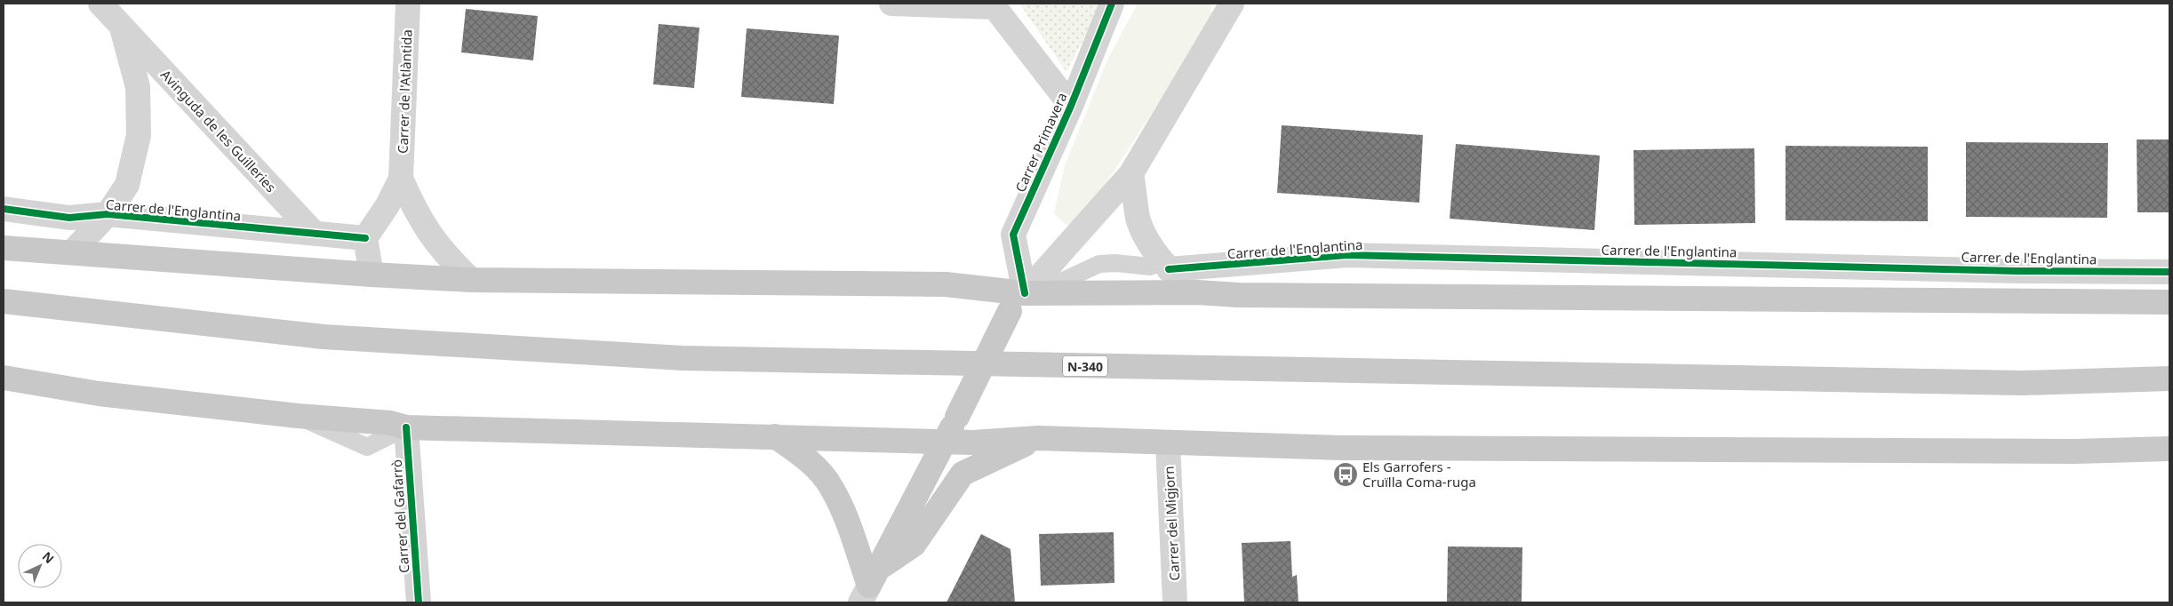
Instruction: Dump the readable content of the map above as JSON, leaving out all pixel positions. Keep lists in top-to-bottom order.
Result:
{
  "streets": {
    "main road": ["N-340"],
    "street": [
      "Carrer de l'Atlàntida",
      "Avinguda de les Guilleries",
      "Carrer Primavera",
      "Carrer de l'Englantina",
      "Carrer del Gafarrò",
      "Carrer del Migjorn"
    ]
  },
  "crossings": [
    ["Carrer de l'Atlàntida", "Carrer de l'Englantina"],
    ["Avinguda de les Guilleries", "Carrer de l'Englantina"]
  ],
  "places": {
    "bus stop": ["Els Garrofers - Cruïlla Coma-ruga"]
  },
  "north": "top right"
}
